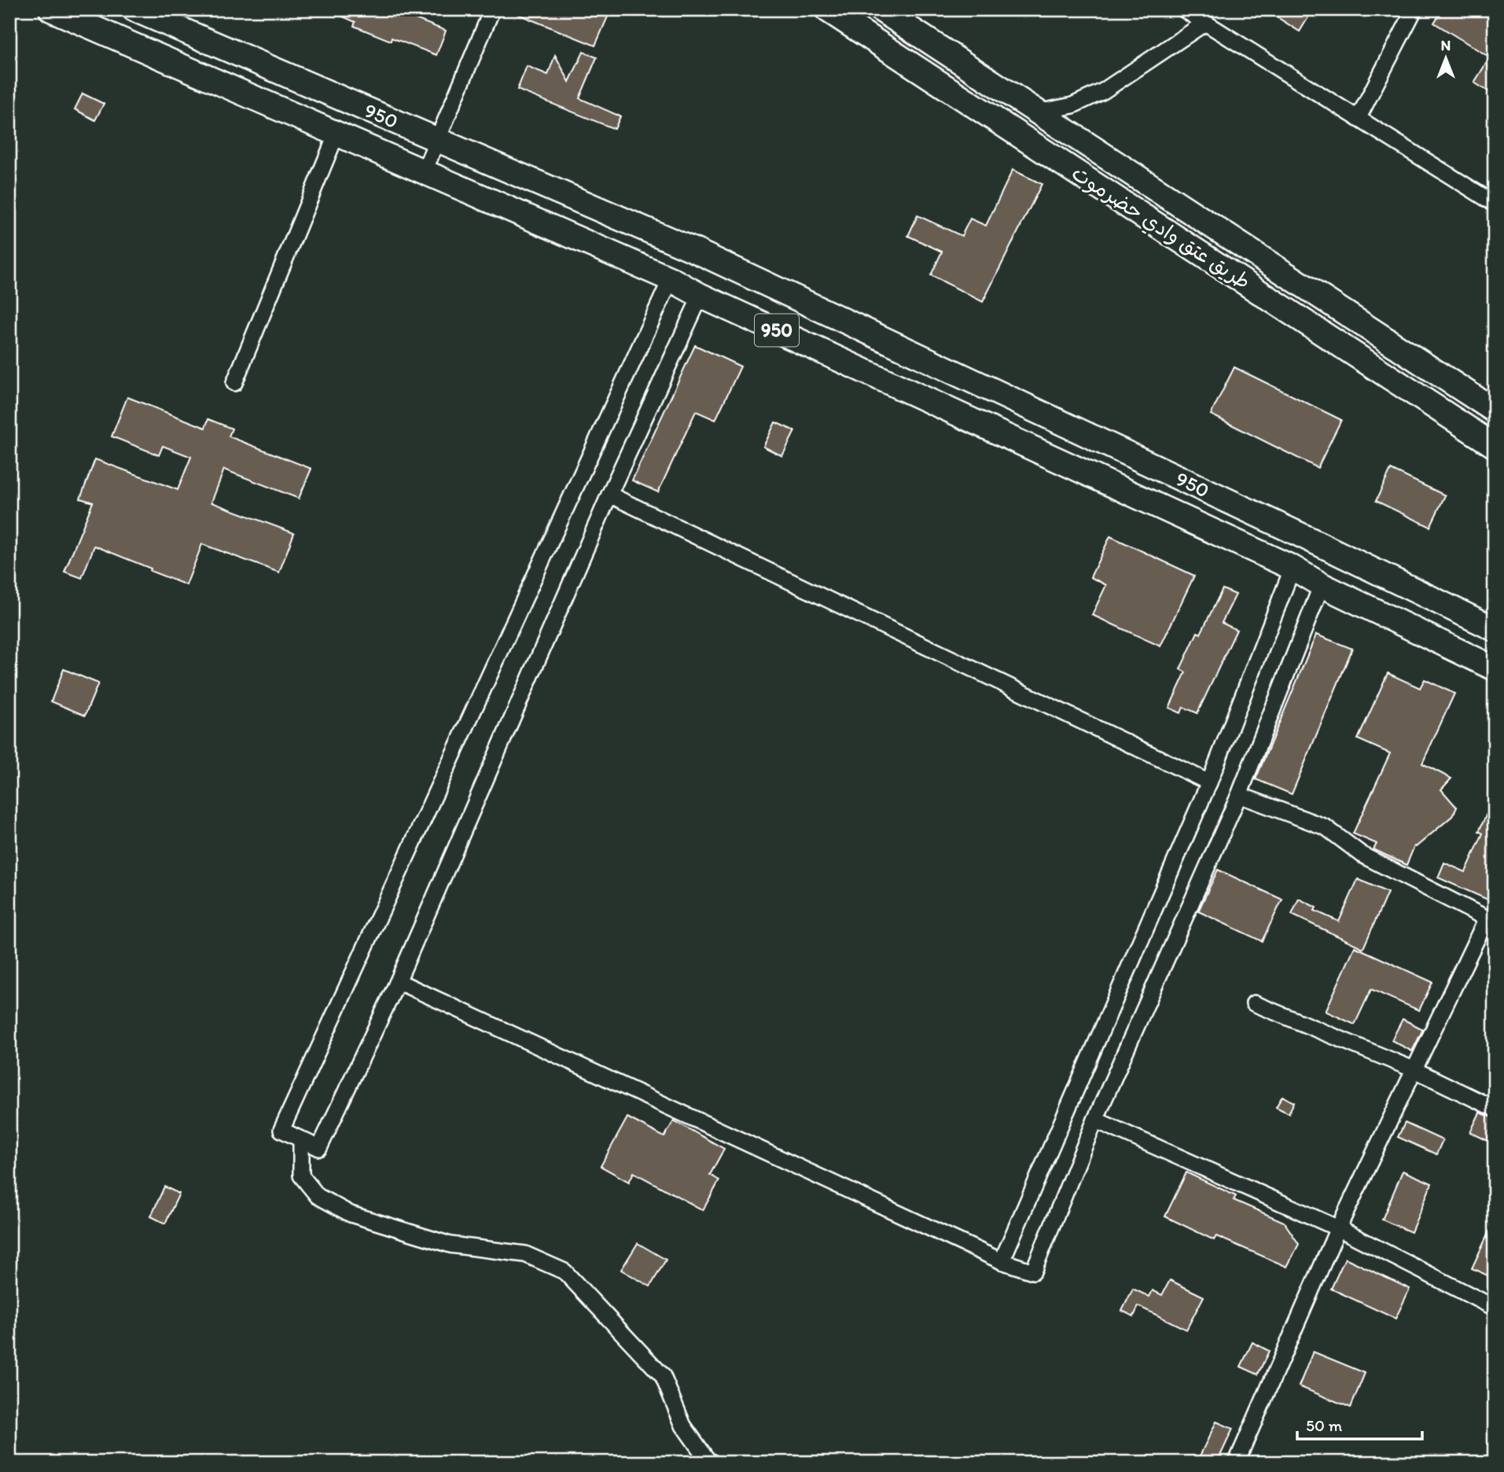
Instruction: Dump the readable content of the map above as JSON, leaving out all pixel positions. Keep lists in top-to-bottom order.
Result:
{
  "streets": {
    "main road": ["950", "طريق عتق وادي حضرموت"]
  },
  "scale_bar": "50 m",
  "north": "top"
}
